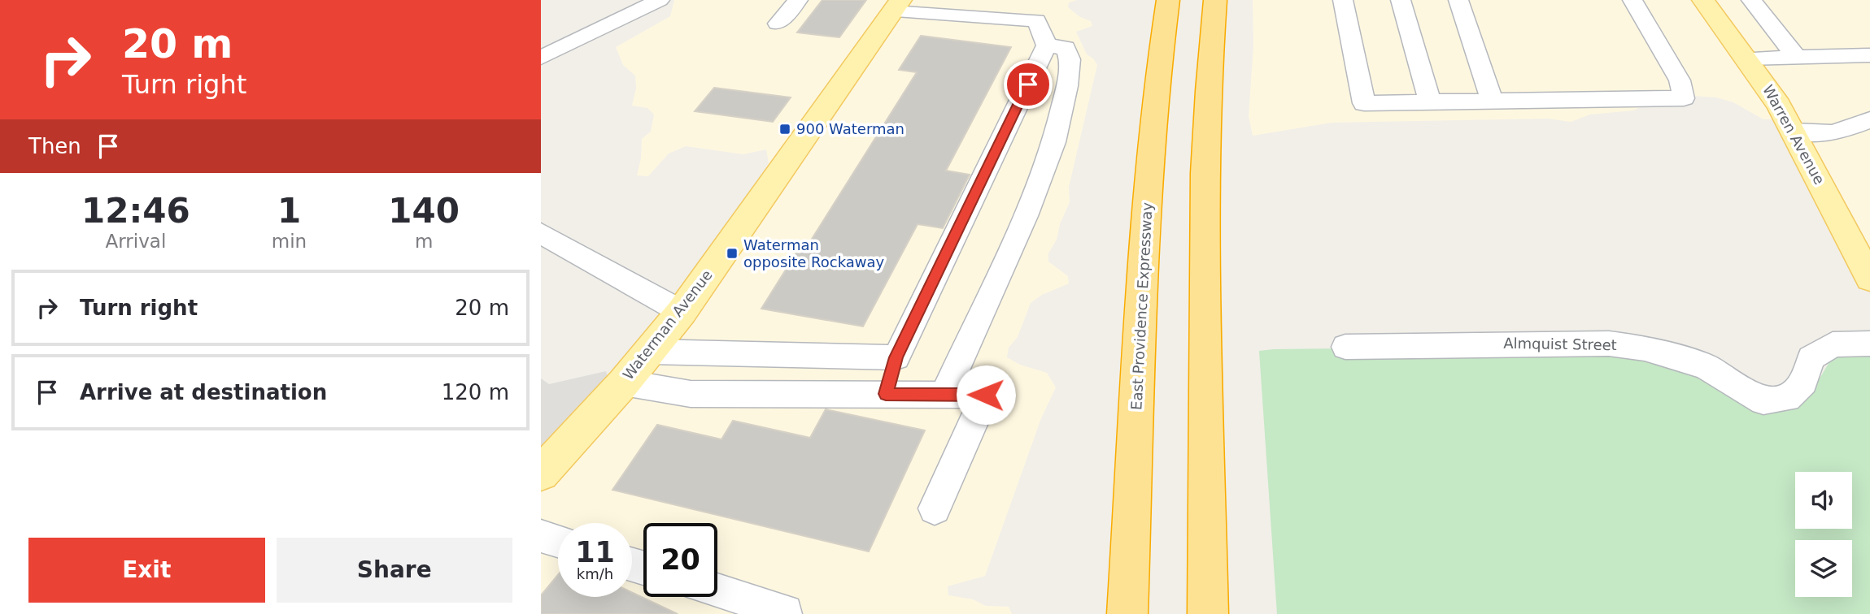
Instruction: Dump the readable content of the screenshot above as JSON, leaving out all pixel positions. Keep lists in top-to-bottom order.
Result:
{
  "streets": {
    "highway": ["East Providence Expressway"],
    "main road": ["Warren Avenue", "Waterman Avenue"],
    "street": ["Almquist Street"]
  },
  "places": {
    "transit": ["900 Waterman", "Waterman opposite Rockaway"]
  },
  "page": {
    "turn": ["20 m", "Turn right"],
    "then": "Then",
    "eta": [
      "12:46",
      "Arrival",
      "1",
      "min",
      "140",
      "m"
    ],
    "list": [
      {
        "name": "Turn right",
        "value": "20 m"
      },
      {
        "name": "Arrive at destination",
        "value": "120 m"
      }
    ],
    "speed": "11 km/h",
    "limit": "20",
    "buttons": ["Exit", "Share"]
  }
}
